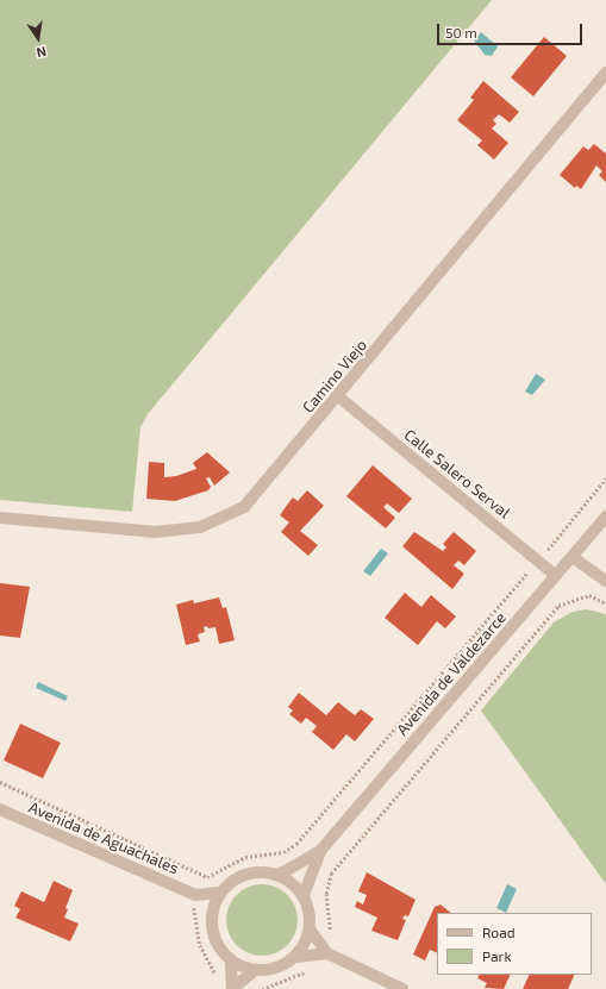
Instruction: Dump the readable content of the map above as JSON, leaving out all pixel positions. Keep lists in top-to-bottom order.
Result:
{
  "streets": {
    "street": [
      "Camino Viejo",
      "Calle Salero Serval",
      "Avenida de Valdezarce",
      "Avenida de Aguachales"
    ]
  },
  "crossings": [
    ["Camino Viejo", "Calle Salero Serval"],
    ["Calle Salero Serval", "Avenida de Valdezarce"],
    ["Avenida de Valdezarce", "Avenida de Aguachales"]
  ],
  "legend": ["Road", "Park"],
  "scale_bar": "50 m",
  "north": "bottom"
}
